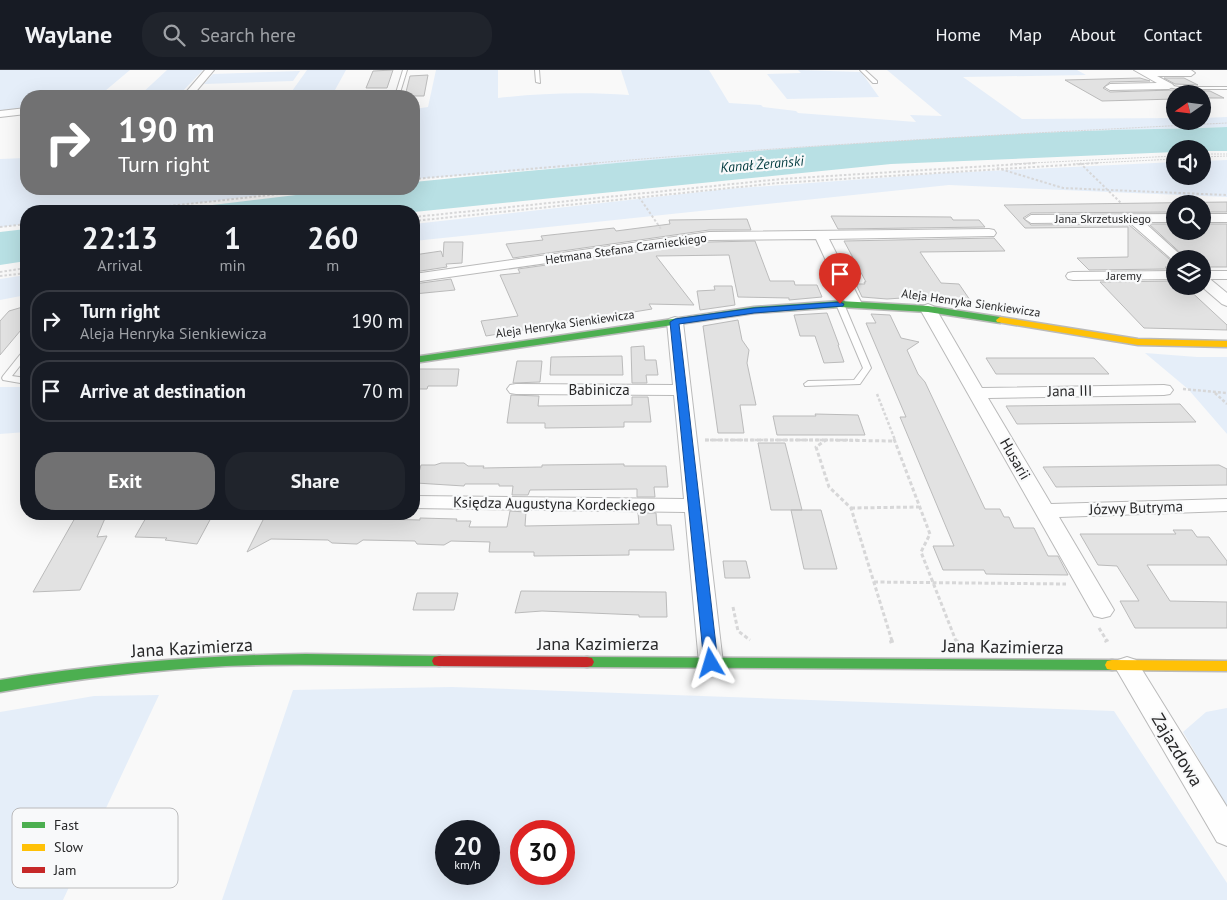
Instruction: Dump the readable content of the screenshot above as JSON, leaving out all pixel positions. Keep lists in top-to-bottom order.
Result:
{
  "streets": {
    "street": [
      "Jana Skrzetuskiego",
      "Hetmana Stefana Czarnieckiego",
      "Jaremy",
      "Aleja Henryka Sienkiewicza",
      "Babinicza",
      "Jana III",
      "Husarii",
      "Księdza Augustyna Kordeckiego",
      "Józwy Butryma",
      "Jana Kazimierza",
      "Zajazdowa"
    ]
  },
  "crossings": [
    ["Aleja Henryka Sienkiewicza", "Husarii"],
    ["Jana III", "Husarii"],
    ["Husarii", "Józwy Butryma"],
    ["Jana Kazimierza", "Zajazdowa"]
  ],
  "water": ["Kanał Żerański"],
  "legend": ["Fast", "Slow", "Jam"],
  "north": "left",
  "page": {
    "header": "Waylane",
    "search": "Search here",
    "nav": [
      "Home",
      "Map",
      "About",
      "Contact"
    ],
    "turn": ["190 m", "Turn right"],
    "eta": [
      "22:13",
      "Arrival",
      "1",
      "min",
      "260",
      "m"
    ],
    "list": [
      {
        "name": "Turn right",
        "note": "Aleja Henryka Sienkiewicza",
        "value": "190 m"
      },
      {
        "name": "Arrive at destination",
        "value": "70 m"
      }
    ],
    "buttons": ["Exit", "Share"],
    "speed": "20 km/h",
    "limit": "30"
  }
}
